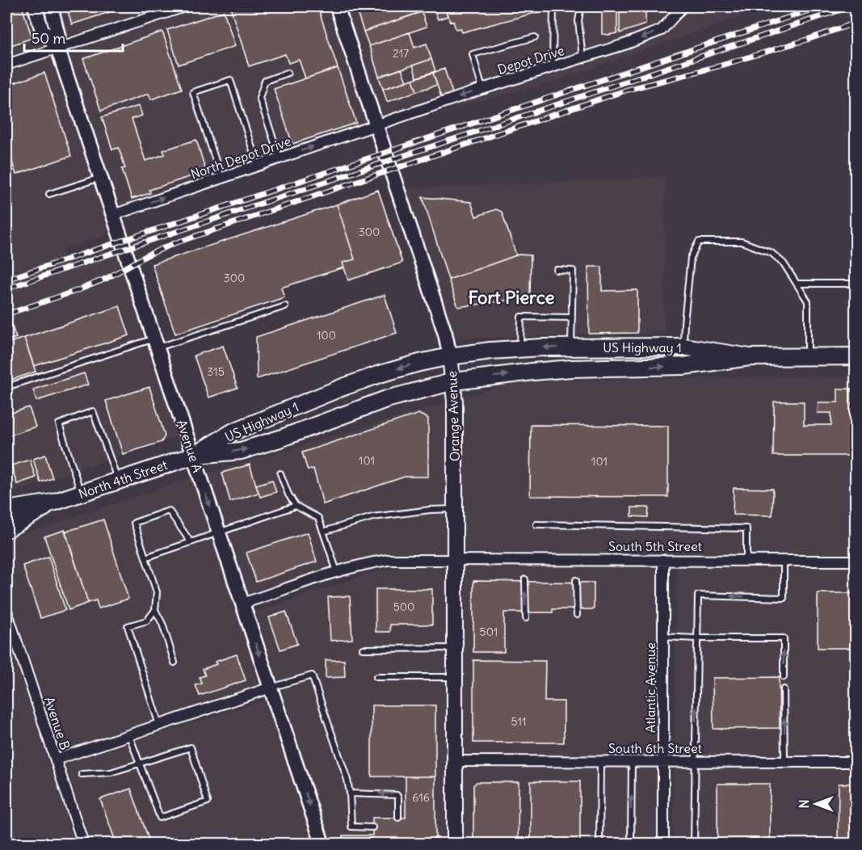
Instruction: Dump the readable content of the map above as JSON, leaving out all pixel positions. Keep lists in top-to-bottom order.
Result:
{
  "streets": {
    "main road": ["US Highway 1", "Orange Avenue", "North 4th Street"],
    "street": [
      "Depot Drive",
      "North Depot Drive",
      "Avenue A",
      "South 5th Street",
      "Atlantic Avenue",
      "Avenue B",
      "South 6th Street"
    ]
  },
  "crossings": [
    ["Depot Drive", "North Depot Drive"],
    ["Depot Drive", "Orange Avenue"],
    ["North Depot Drive", "Orange Avenue"],
    ["North Depot Drive", "Avenue A"],
    ["US Highway 1", "Orange Avenue"],
    ["US Highway 1", "Avenue A"],
    ["US Highway 1", "North 4th Street"],
    ["Orange Avenue", "South 5th Street"],
    ["Orange Avenue", "South 6th Street"],
    ["Avenue A", "North 4th Street"],
    ["Avenue A", "South 5th Street"],
    ["South 5th Street", "Atlantic Avenue"],
    ["Atlantic Avenue", "South 6th Street"]
  ],
  "one_way": ["Depot Drive", "North Depot Drive", "Avenue A"],
  "districts": ["Fort Pierce"],
  "house_numbers": [
    "217",
    "300",
    "300",
    "100",
    "315",
    "101",
    "101",
    "500",
    "501",
    "511",
    "616"
  ],
  "scale_bar": "50 m",
  "north": "left"
}
